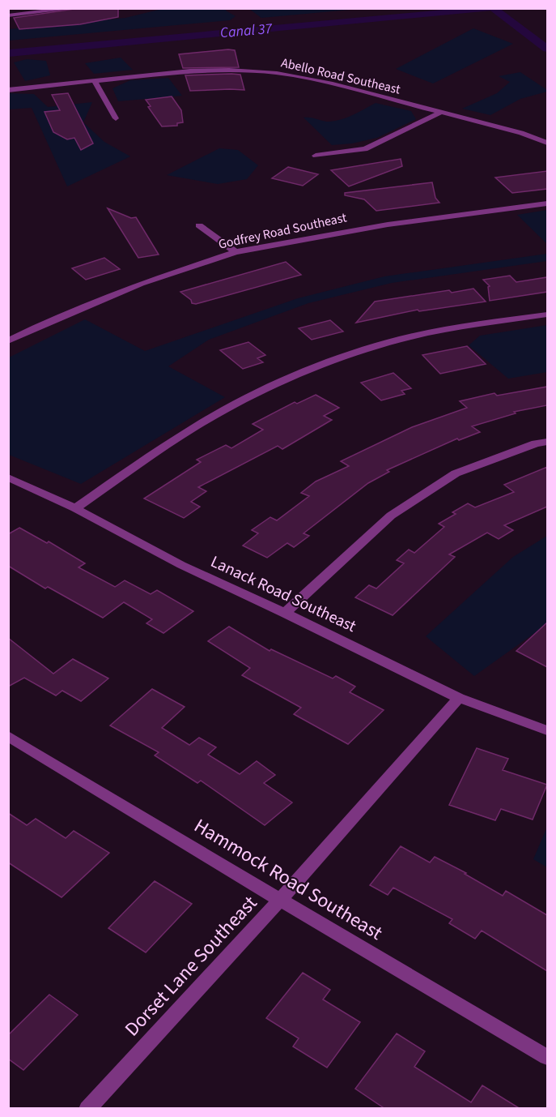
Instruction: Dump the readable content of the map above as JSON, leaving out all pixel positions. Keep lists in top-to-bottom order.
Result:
{
  "streets": {
    "street": [
      "Abello Road Southeast",
      "Godfrey Road Southeast",
      "Lanack Road Southeast",
      "Hammock Road Southeast",
      "Dorset Lane Southeast"
    ]
  },
  "crossings": [
    ["Lanack Road Southeast", "Dorset Lane Southeast"],
    ["Hammock Road Southeast", "Dorset Lane Southeast"]
  ],
  "water": ["Canal 37"]
}
